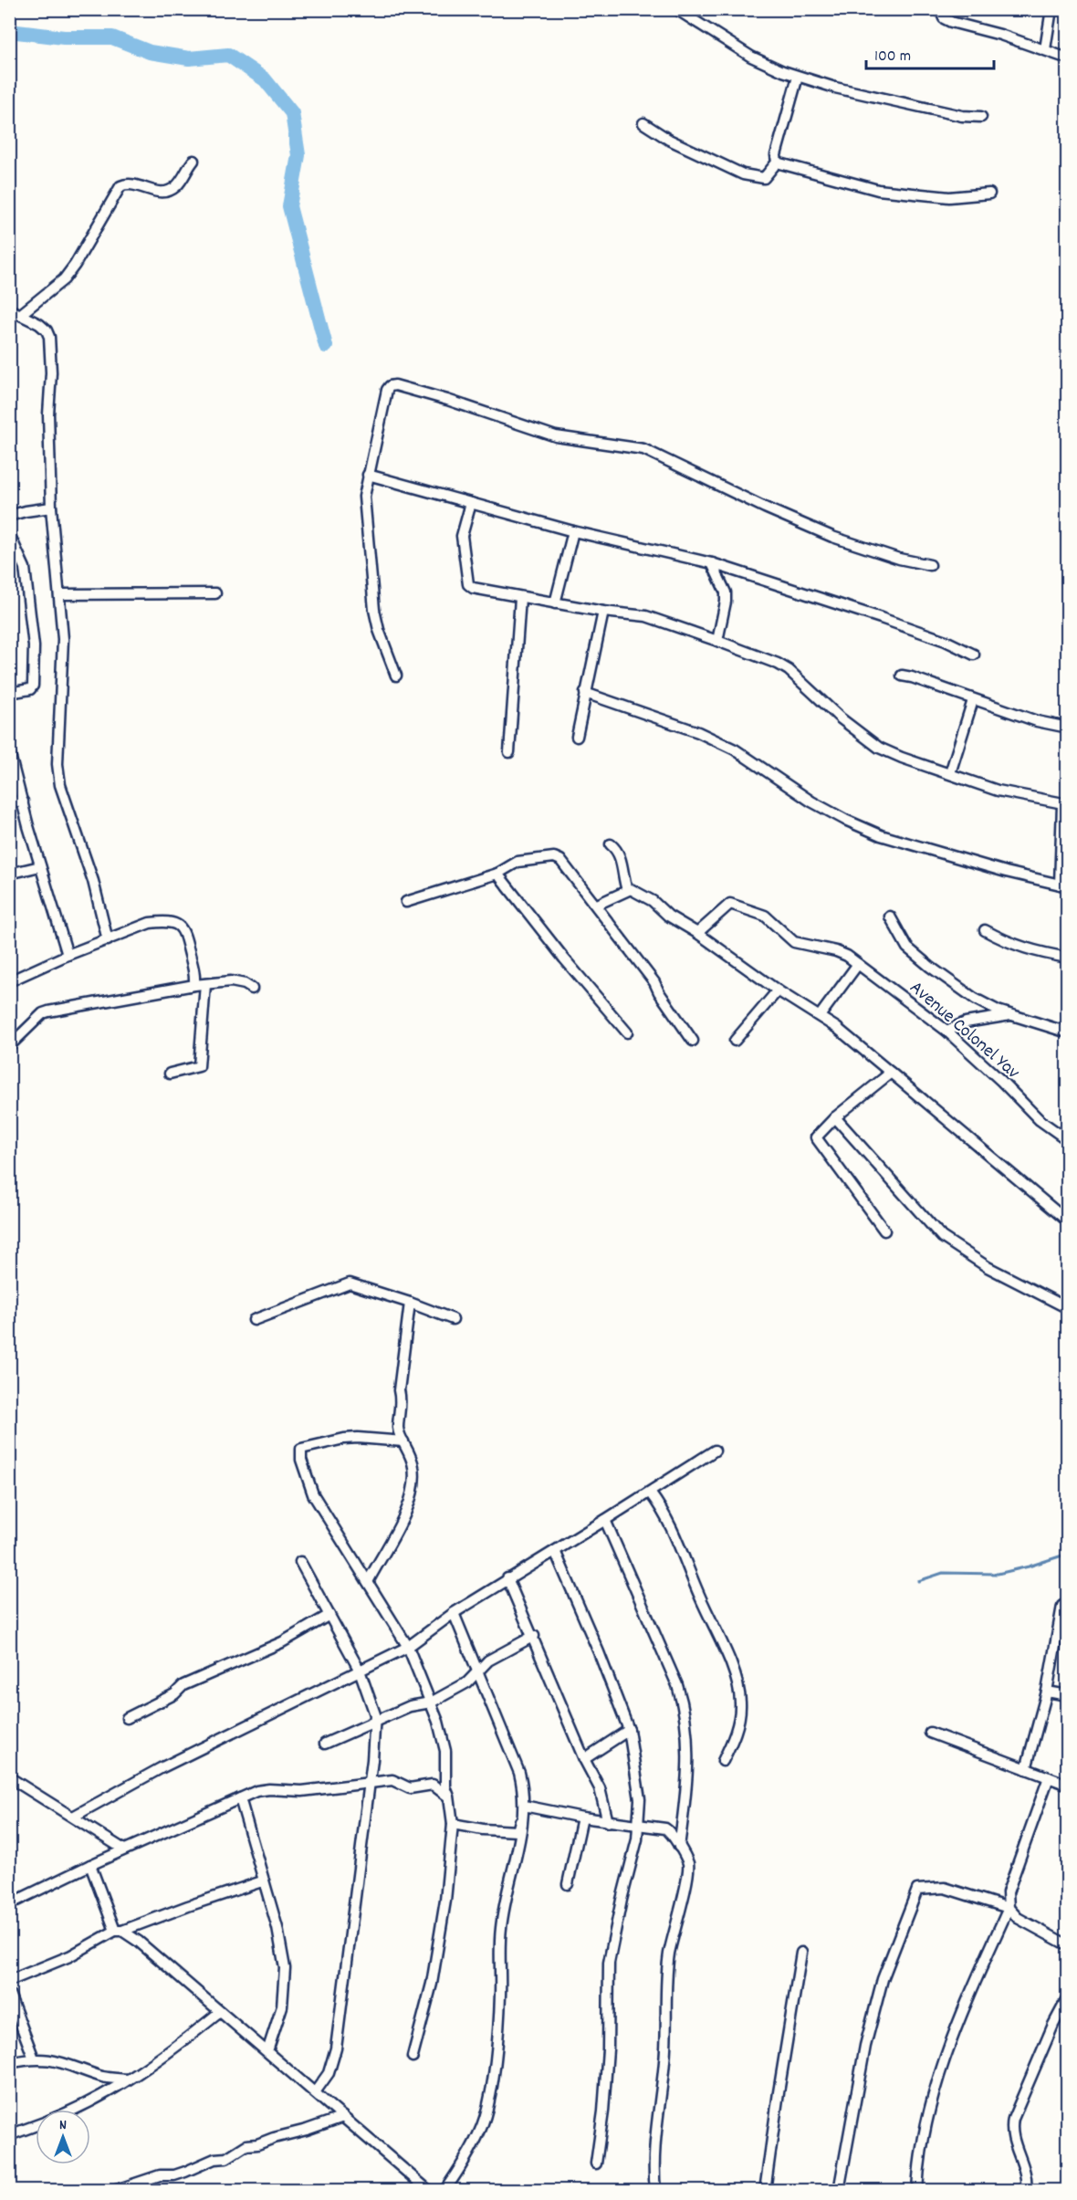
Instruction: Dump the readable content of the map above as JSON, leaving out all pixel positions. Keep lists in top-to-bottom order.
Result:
{
  "streets": {
    "street": ["Avenue Colonel Yav"]
  },
  "scale_bar": "100 m",
  "north": "top"
}
